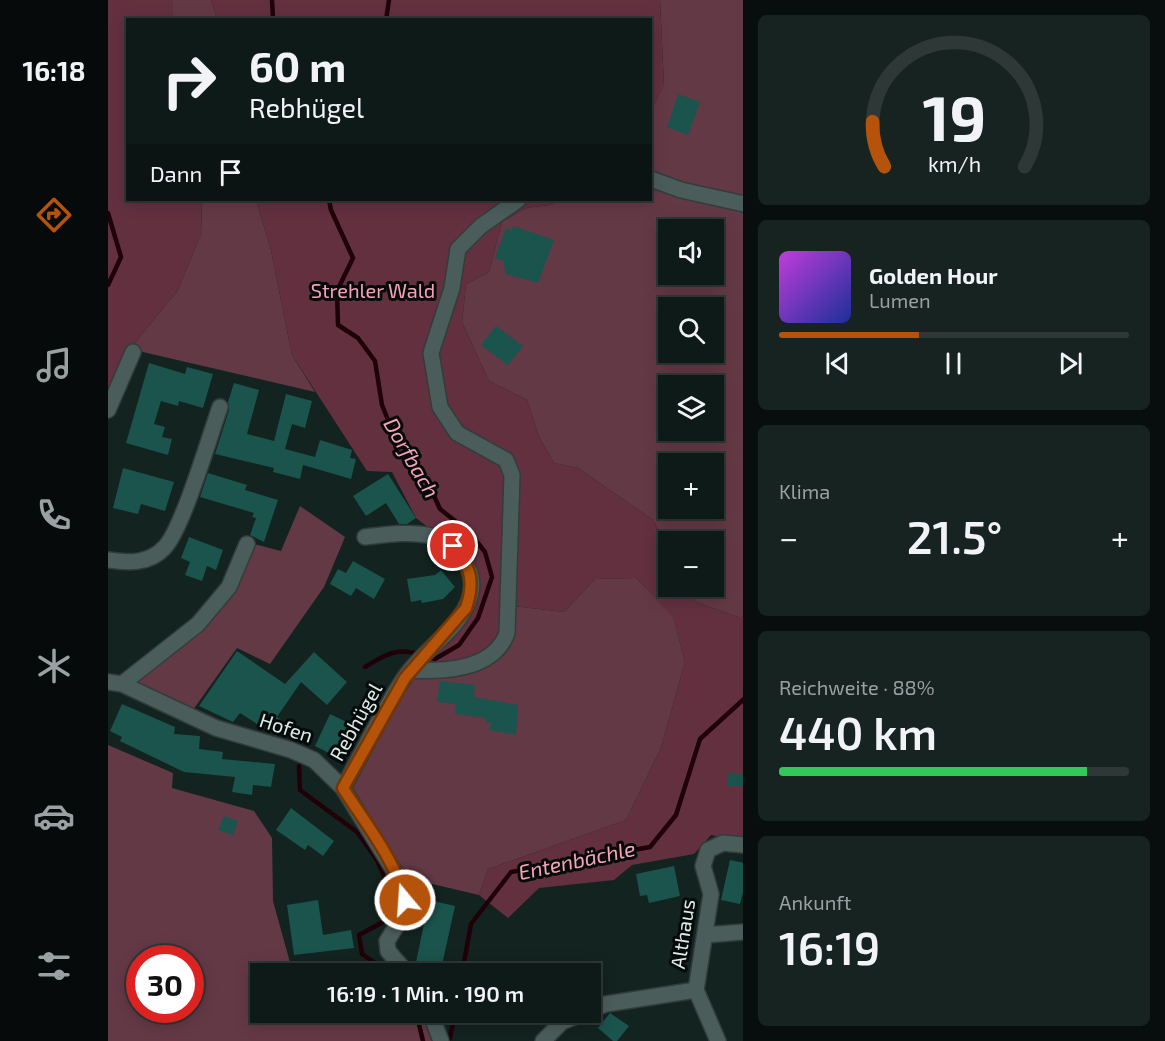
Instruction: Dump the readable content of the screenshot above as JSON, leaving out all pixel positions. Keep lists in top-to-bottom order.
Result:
{
  "streets": {
    "street": ["Rebhügel", "Hofen", "Althaus"]
  },
  "crossings": [
    ["Rebhügel", "Hofen"]
  ],
  "water": ["Dorfbach", "Entenbächle"],
  "parks": ["Strehler Wald"],
  "page": {
    "tabs": "16:18",
    "turn": ["60 m", "Rebhügel"],
    "then": "Dann",
    "map_buttons": ["+", "−"],
    "song": ["Golden Hour", "Lumen"],
    "tile": [
      "Klima",
      ["Reichweite · 88%", "440 km"],
      ["Ankunft", "16:19"]
    ],
    "heat": ["−", "21.5°", "+"],
    "limit": "30",
    "trip": "16:19 · 1 Min. · 190 m",
    "gauge": ["19", "km/h"]
  }
}
